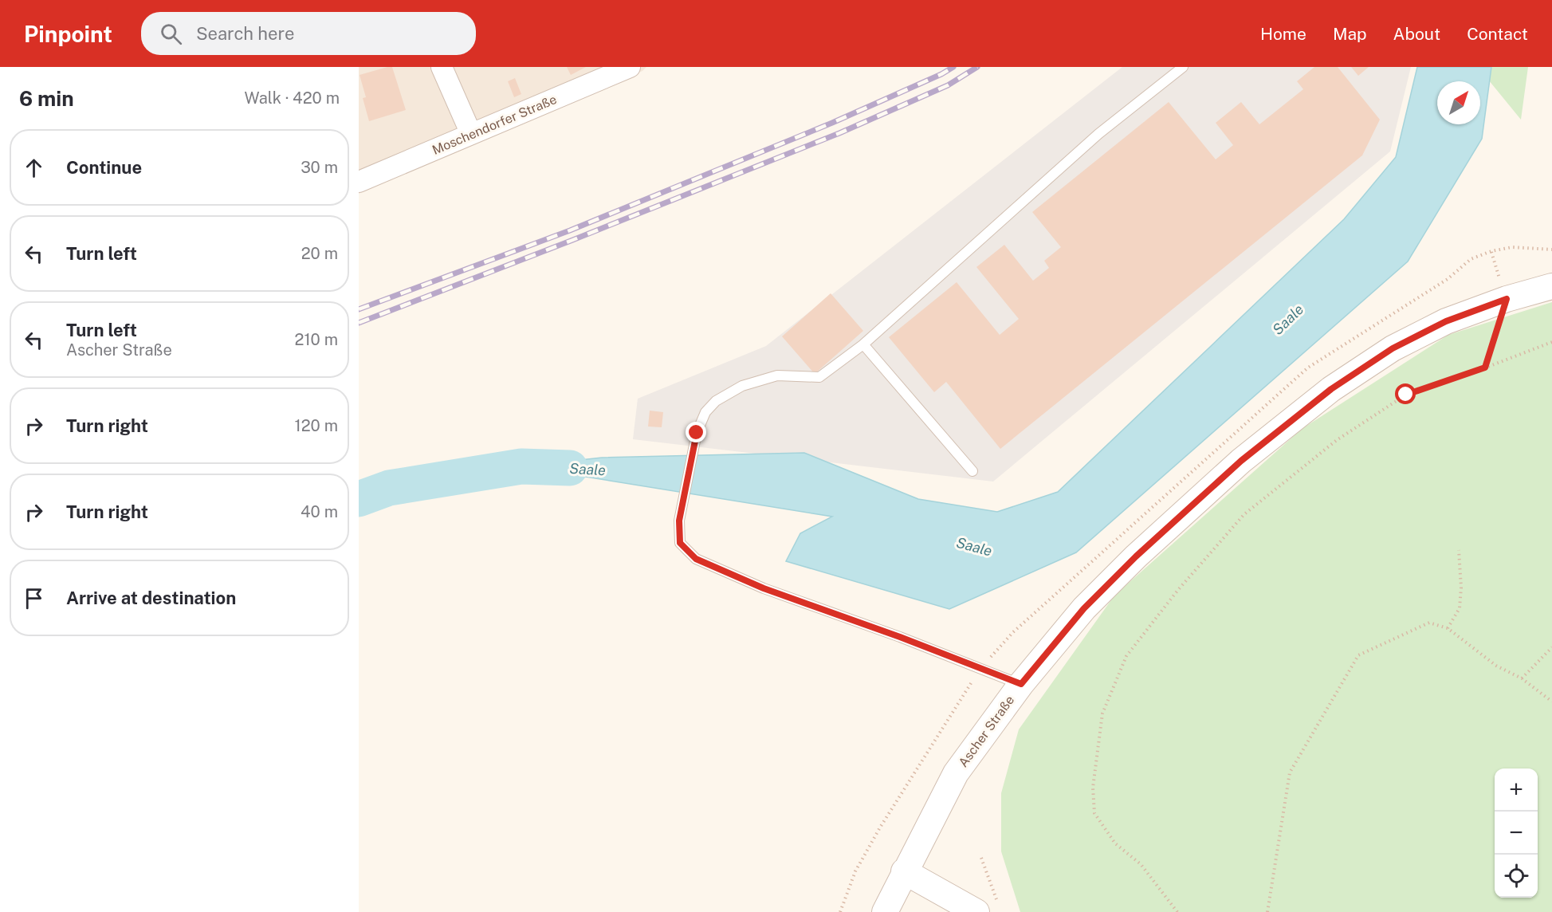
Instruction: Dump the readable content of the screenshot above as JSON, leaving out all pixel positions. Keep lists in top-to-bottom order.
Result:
{
  "streets": {
    "street": ["Moschendorfer Straße", "Ascher Straße"]
  },
  "water": ["Saale"],
  "north": "top right",
  "page": {
    "header": "Pinpoint",
    "search": "Search here",
    "nav": [
      "Home",
      "Map",
      "About",
      "Contact"
    ],
    "heading": ["6 min", "Walk · 420 m"],
    "list": [
      ["Continue", "30 m"],
      ["Turn left", "20 m"],
      ["Turn left", "Ascher Straße", "210 m"],
      ["Turn right", "120 m"],
      ["Turn right", "40 m"],
      "Arrive at destination"
    ],
    "map_buttons": ["+", "−"]
  }
}
